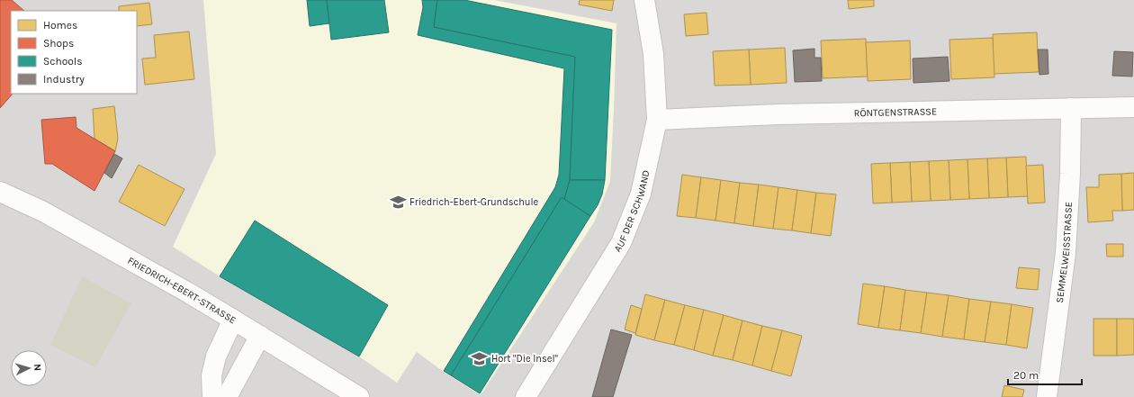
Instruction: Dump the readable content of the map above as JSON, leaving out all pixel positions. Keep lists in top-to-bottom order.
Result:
{
  "streets": {
    "street": [
      "RÖNTGENSTRASSE",
      "AUF DER SCHWAND",
      "SEMMELWEISSTRASSE",
      "FRIEDRICH-EBERT-STRASSE"
    ]
  },
  "crossings": [
    ["RÖNTGENSTRASSE", "AUF DER SCHWAND"],
    ["RÖNTGENSTRASSE", "SEMMELWEISSTRASSE"]
  ],
  "places": {
    "school or university": ["Friedrich-Ebert-Grundschule", "Hort \"Die Insel\""]
  },
  "legend": [
    "Homes",
    "Shops",
    "Schools",
    "Industry"
  ],
  "scale_bar": "20 m",
  "north": "right"
}
